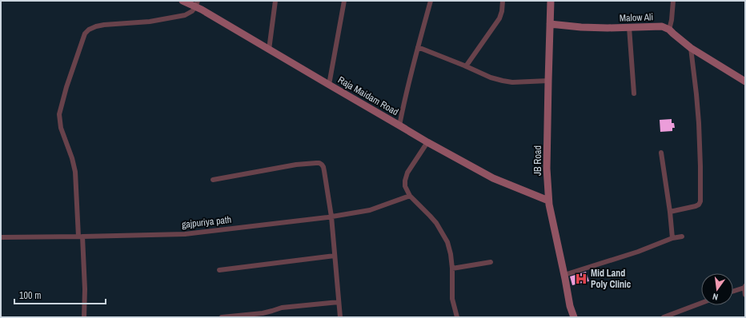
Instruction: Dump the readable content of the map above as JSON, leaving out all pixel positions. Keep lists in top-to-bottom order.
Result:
{
  "streets": {
    "street": [
      "Malow Ali",
      "Raja Maidam Road",
      "JB Road",
      "gajpuriya path"
    ]
  },
  "crossings": [
    ["Malow Ali", "JB Road"],
    ["Raja Maidam Road", "JB Road"]
  ],
  "places": {
    "hospital": ["Mid Land Poly Clinic"]
  },
  "scale_bar": "100 m",
  "north": "bottom"
}
